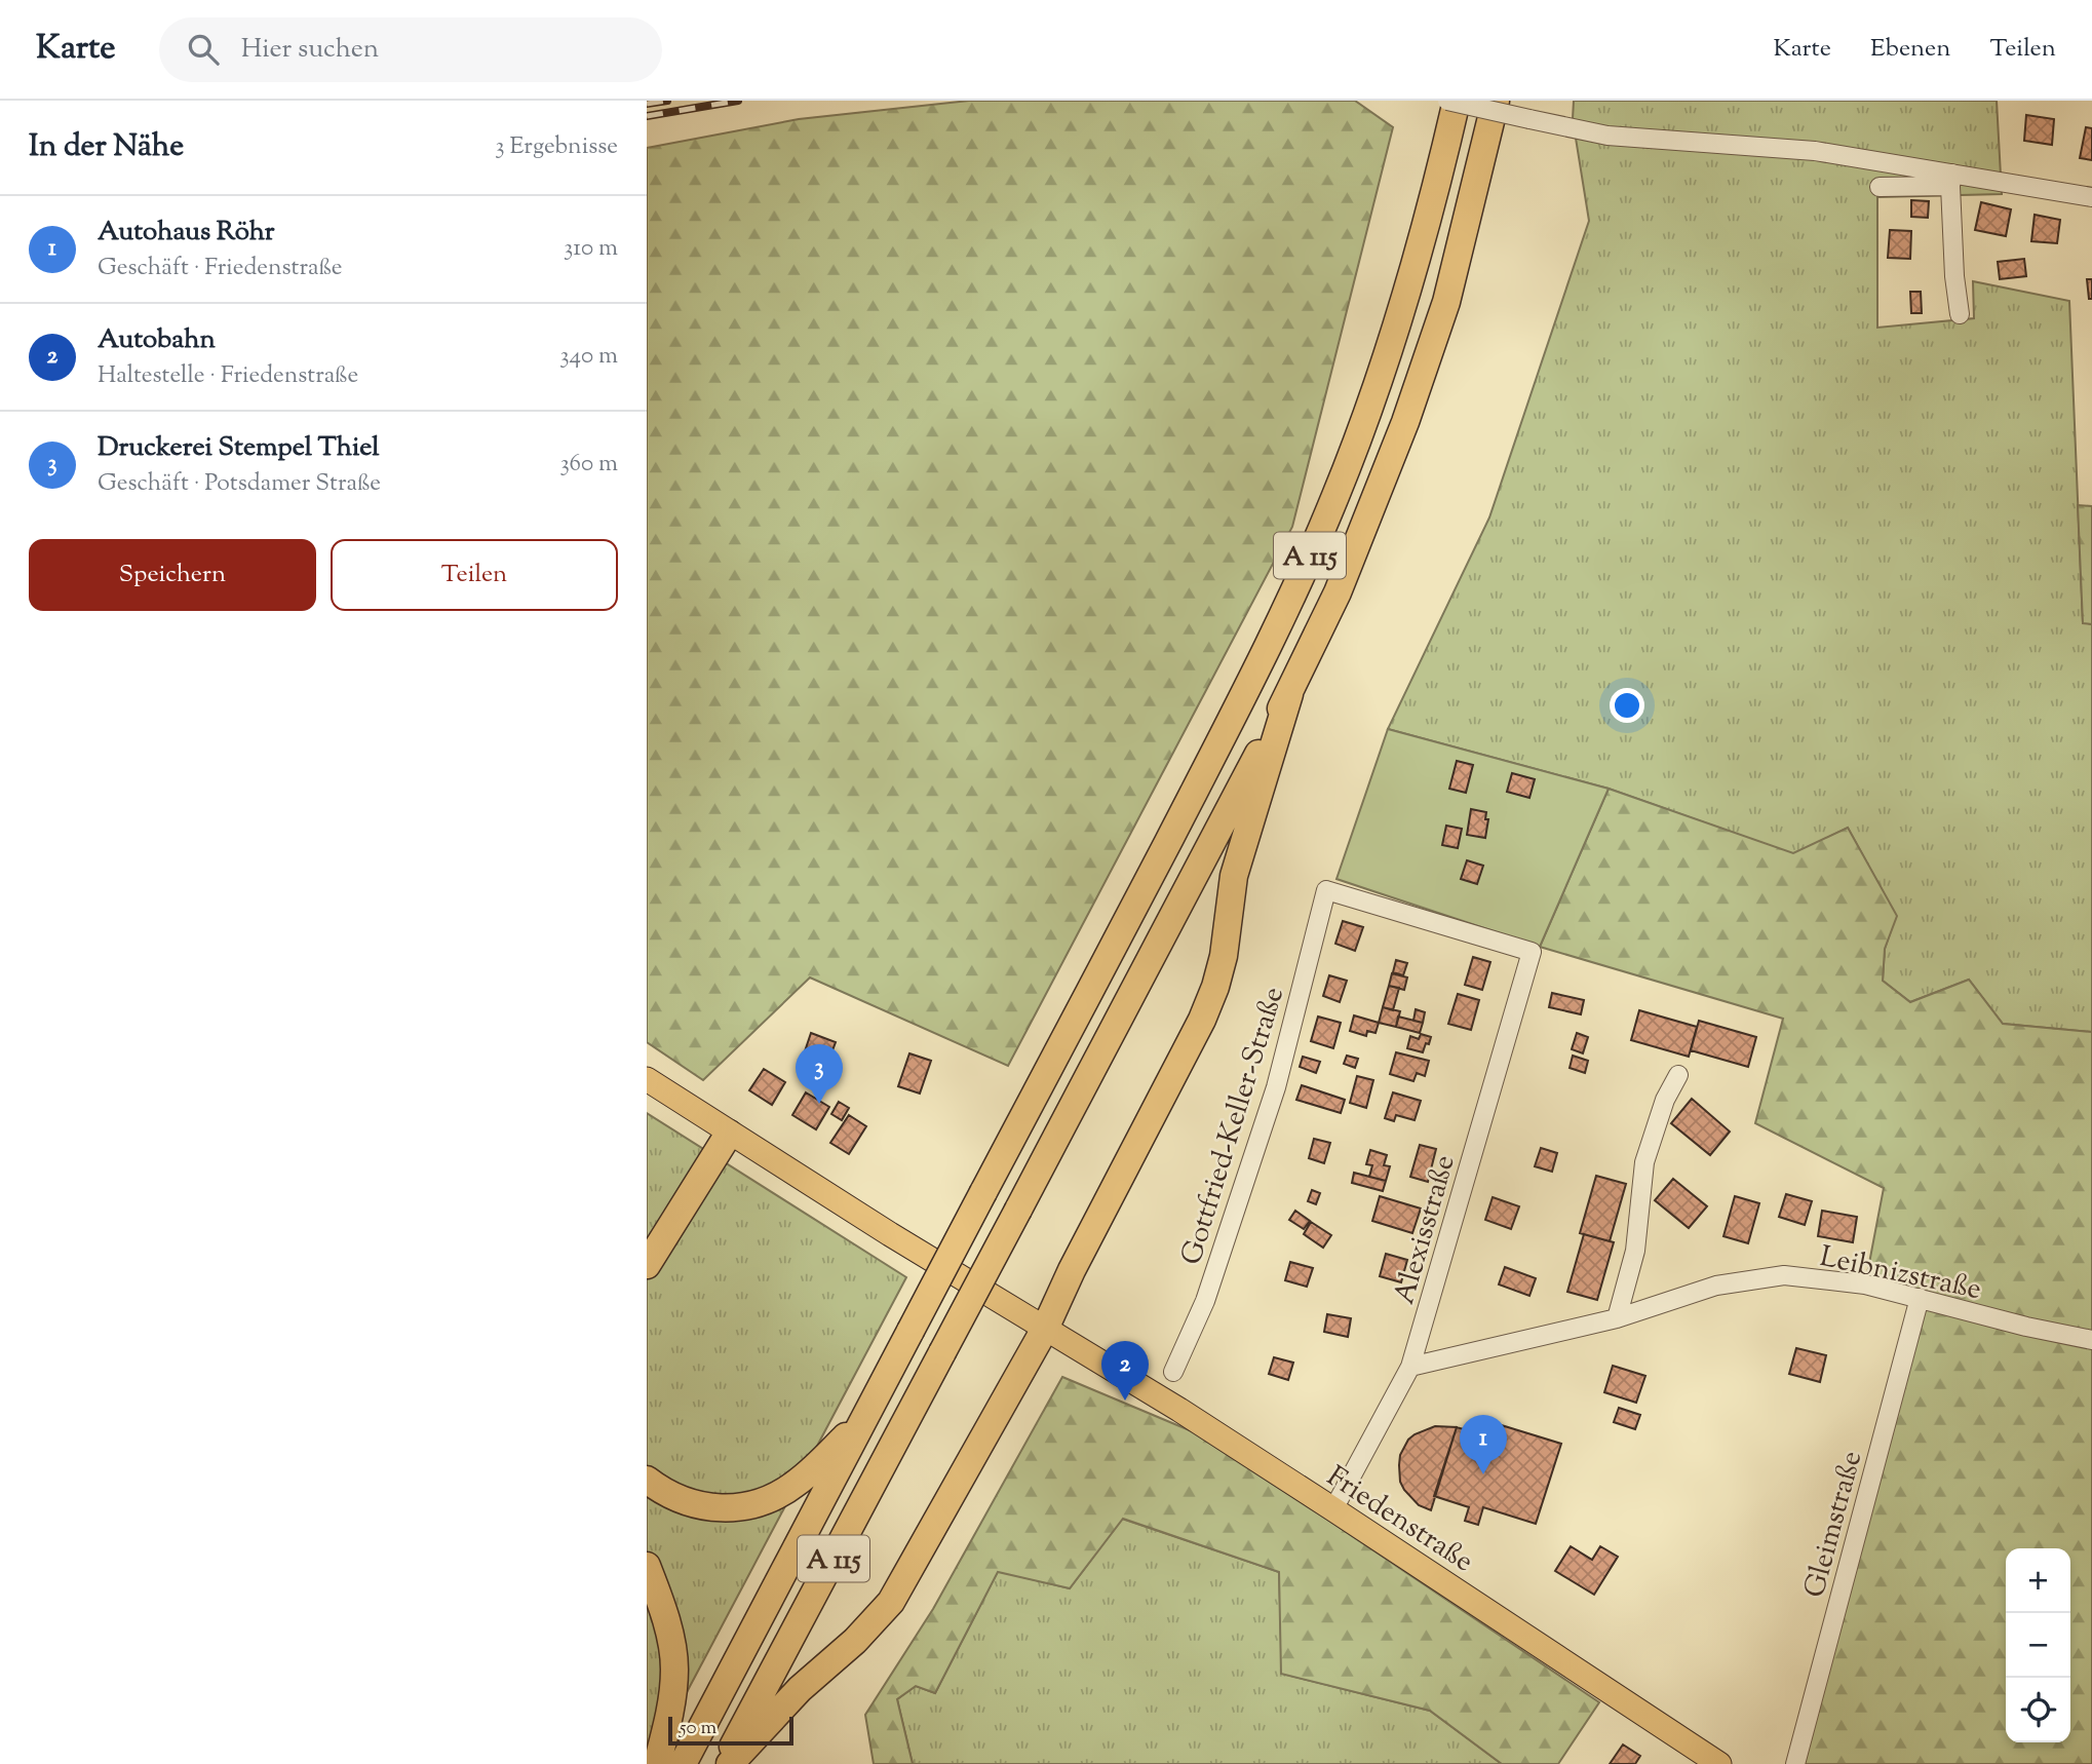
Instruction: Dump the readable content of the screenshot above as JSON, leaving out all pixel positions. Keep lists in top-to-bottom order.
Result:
{
  "streets": {
    "highway": ["A 115"],
    "main road": ["Friedenstraße"],
    "street": [
      "Gottfried-Keller-Straße",
      "Alexisstraße",
      "Leibnizstraße",
      "Gleimstraße"
    ]
  },
  "crossings": [
    ["Gottfried-Keller-Straße", "Alexisstraße"],
    ["Alexisstraße", "Leibnizstraße"],
    ["Alexisstraße", "Friedenstraße"],
    ["Leibnizstraße", "Gleimstraße"]
  ],
  "scale_bar": "50 m",
  "page": {
    "header": "Karte",
    "search": "Hier suchen",
    "nav": ["Karte", "Ebenen", "Teilen"],
    "heading": ["In der Nähe", "3 Ergebnisse"],
    "list": [
      {
        "mark": "1",
        "name": "Autohaus Röhr",
        "note": "Geschäft · Friedenstraße",
        "value": "310 m"
      },
      {
        "mark": "2",
        "name": "Autobahn",
        "note": "Haltestelle · Friedenstraße",
        "value": "340 m"
      },
      {
        "mark": "3",
        "name": "Druckerei Stempel Thiel",
        "note": "Geschäft · Potsdamer Straße",
        "value": "360 m"
      }
    ],
    "buttons": ["Speichern", "Teilen"],
    "pins": ["3", "2", "1"],
    "map_buttons": ["+", "−"],
    "scale": "50 m"
  }
}
